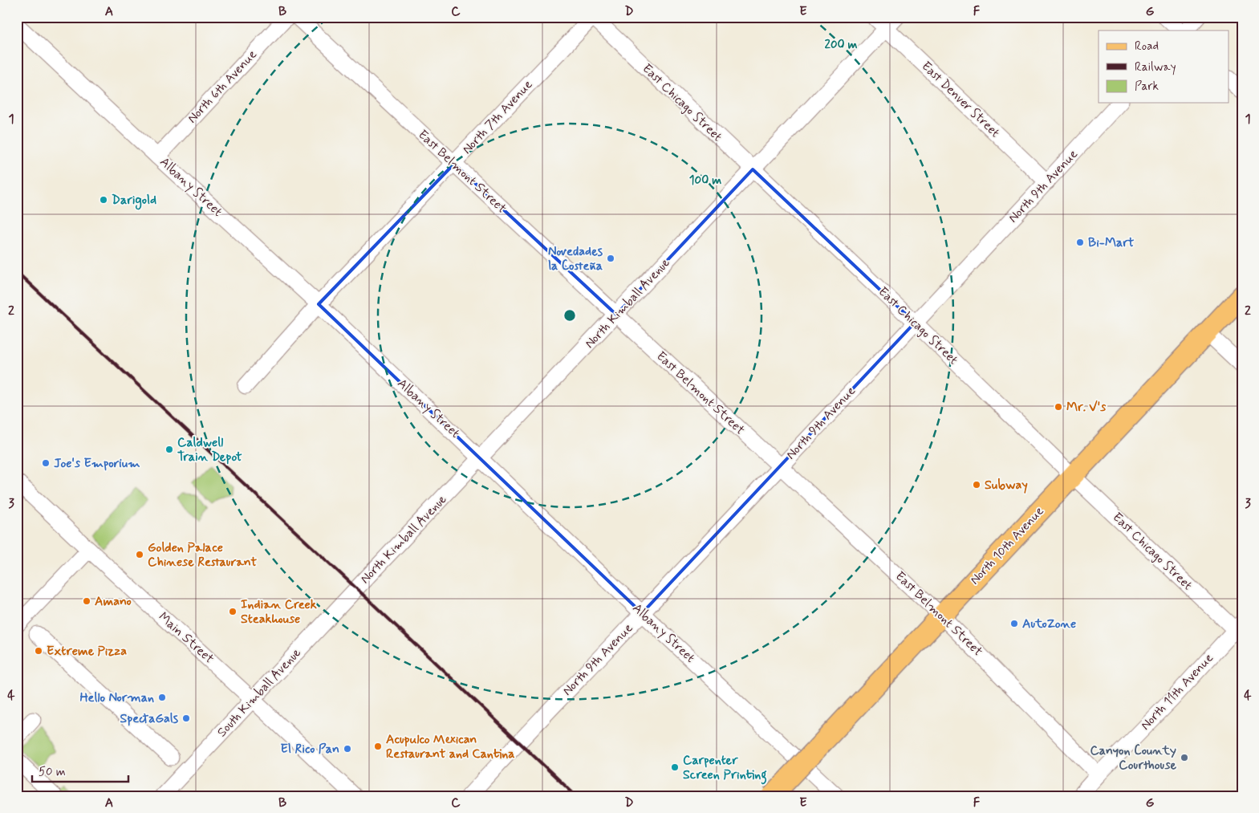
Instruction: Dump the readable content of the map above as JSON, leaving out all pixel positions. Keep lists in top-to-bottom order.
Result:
{
  "streets": {
    "main road": ["North 10th Avenue"],
    "street": [
      "North 6th Avenue",
      "East Denver Street",
      "East Chicago Street",
      "North 7th Avenue",
      "East Belmont Street",
      "North 9th Avenue",
      "Albany Street",
      "North Kimball Avenue",
      "Main Street",
      "North 11th Avenue",
      "South Kimball Avenue"
    ]
  },
  "crossings": [
    ["North 6th Avenue", "Albany Street"],
    ["East Denver Street", "North 9th Avenue"],
    ["East Denver Street", "North Kimball Avenue"],
    ["East Chicago Street", "North 7th Avenue"],
    ["East Chicago Street", "North 9th Avenue"],
    ["East Chicago Street", "North Kimball Avenue"],
    ["East Chicago Street", "North 10th Avenue"],
    ["East Chicago Street", "North 11th Avenue"],
    ["North 7th Avenue", "East Belmont Street"],
    ["North 7th Avenue", "Albany Street"],
    ["East Belmont Street", "North 9th Avenue"],
    ["East Belmont Street", "North Kimball Avenue"],
    ["East Belmont Street", "North 10th Avenue"],
    ["East Belmont Street", "North 11th Avenue"],
    ["North 9th Avenue", "Albany Street"],
    ["Albany Street", "North Kimball Avenue"],
    ["North Kimball Avenue", "South Kimball Avenue"],
    ["Main Street", "South Kimball Avenue"]
  ],
  "places": [
    "Darigold",
    "Bi-Mart",
    "Novedades la Costeña",
    "Mr. V's",
    "Caldwell Train Depot",
    "Joe's Emporium",
    "Subway",
    "Golden Palace Chinese Restaurant",
    "Amano",
    "Indian Creek Steakhouse",
    "AutoZone",
    "Extreme Pizza",
    "Hello Norman",
    "SpectaGals",
    "Acupulco Mexican Restaurant and Cantina",
    "El Rico Pan",
    "Canyon County Courthouse",
    "Carpenter Screen Printing"
  ],
  "legend": ["Road", "Railway", "Park"],
  "scale_bar": "50 m",
  "grid": {
    "columns": [
      "A",
      "B",
      "C",
      "D",
      "E",
      "F",
      "G"
    ],
    "rows": [
      "1",
      "2",
      "3",
      "4"
    ]
  },
  "rings": ["200 m", "100 m"]
}
